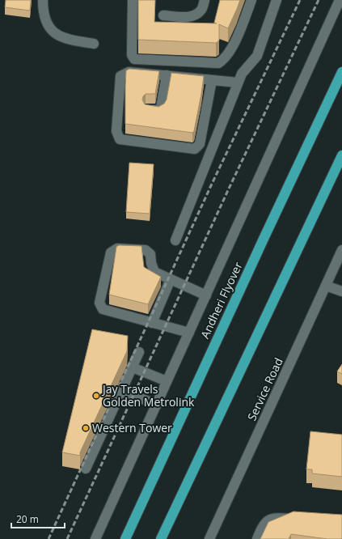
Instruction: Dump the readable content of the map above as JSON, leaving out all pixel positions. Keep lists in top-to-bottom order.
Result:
{
  "streets": {
    "highway": ["Andheri Flyover"],
    "street": ["Service Road"]
  },
  "places": ["Jay Travels Golden Metrolink", "Western Tower"],
  "scale_bar": "20 m"
}
